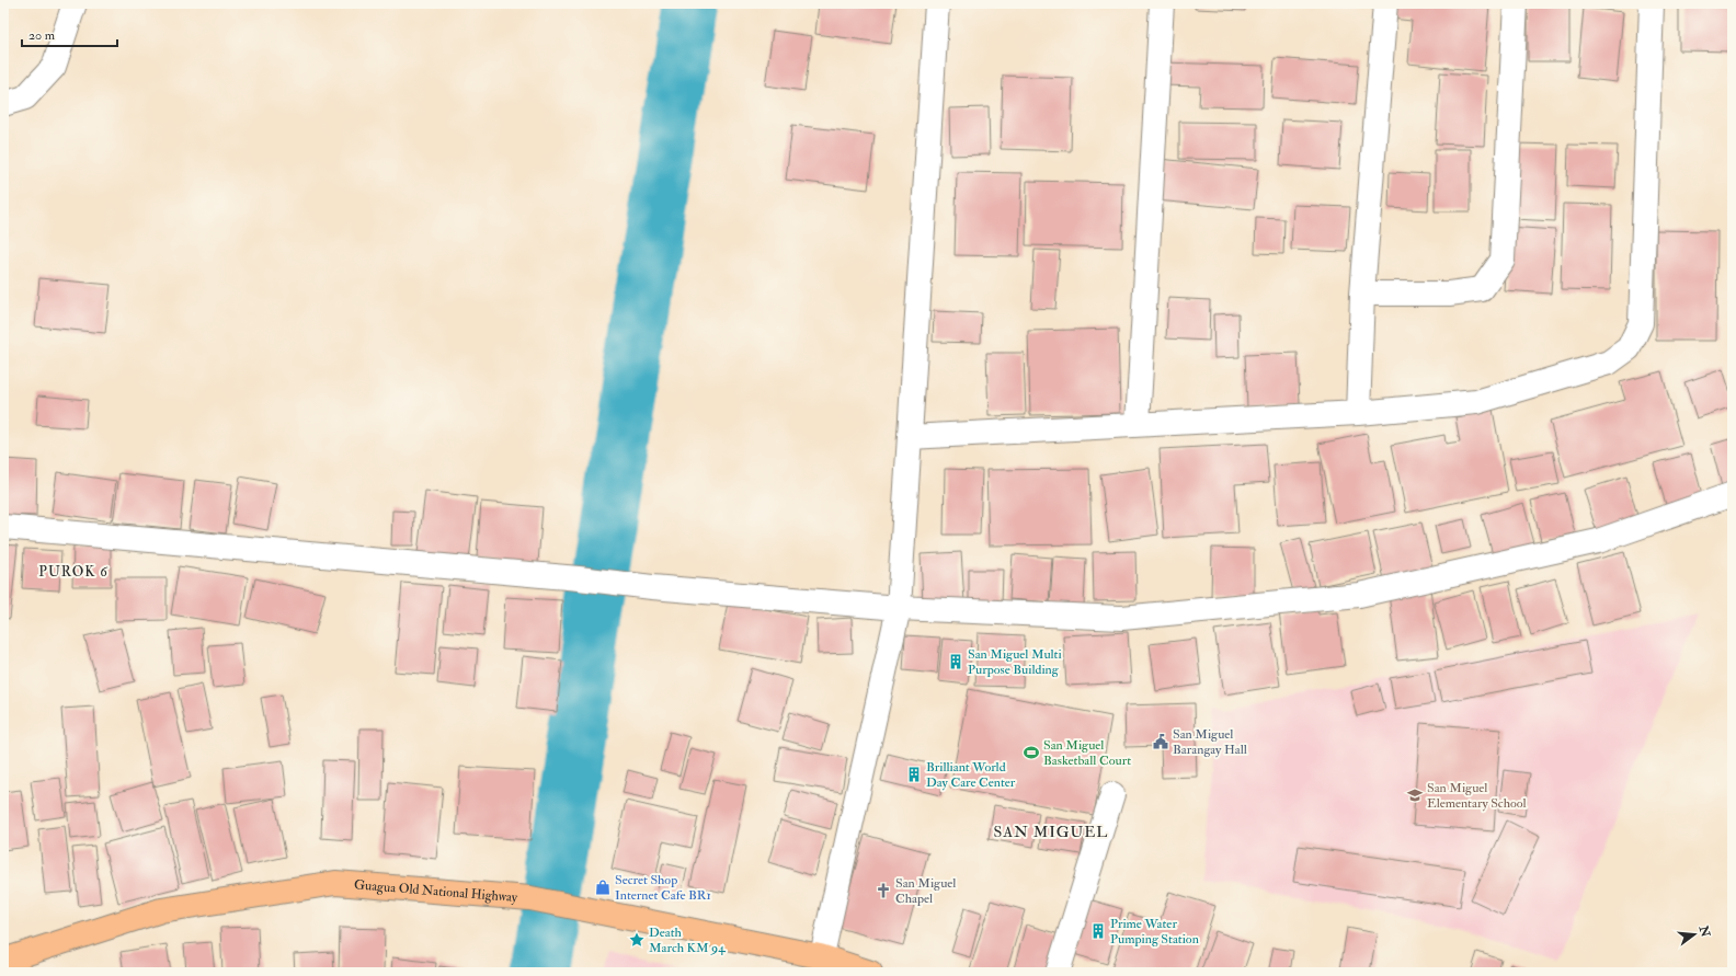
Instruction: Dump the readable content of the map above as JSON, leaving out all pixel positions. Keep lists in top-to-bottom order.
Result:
{
  "streets": {
    "main road": ["Guagua Old National Highway"]
  },
  "districts": ["PUROK 6", "SAN MIGUEL"],
  "places": {
    "building": ["San Miguel Multi Purpose Building", "Brilliant World Day Care Center", "Prime Water Pumping Station"],
    "public building": ["San Miguel Barangay Hall"],
    "sports": ["San Miguel Basketball Court"],
    "school or university": ["San Miguel Elementary School"],
    "shop": ["Secret Shop Internet Cafe BR1"],
    "church": ["San Miguel Chapel"],
    "place": ["Death March KM 94"]
  },
  "scale_bar": "20 m",
  "north": "right"
}
